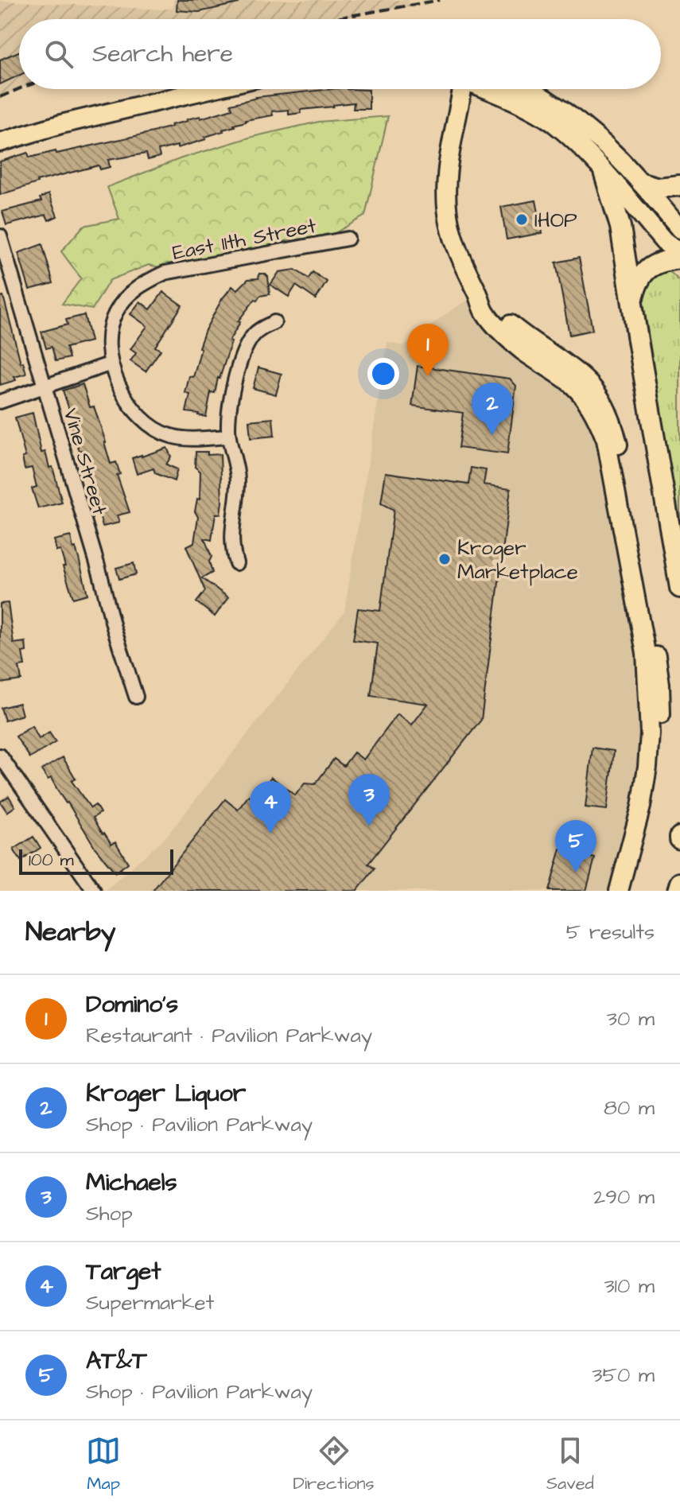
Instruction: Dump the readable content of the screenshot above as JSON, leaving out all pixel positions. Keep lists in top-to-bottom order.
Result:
{
  "streets": {
    "street": ["East 11th Street", "Vine Street"]
  },
  "places": ["IHOP", "Kroger Marketplace"],
  "scale_bar": "100 m",
  "page": {
    "search": "Search here",
    "pins": [
      "1",
      "2",
      "3",
      "4",
      "5"
    ],
    "scale": "100 m",
    "heading": ["Nearby", "5 results"],
    "list": [
      {
        "mark": "1",
        "name": "Domino's",
        "note": "Restaurant · Pavilion Parkway",
        "value": "30 m"
      },
      {
        "mark": "2",
        "name": "Kroger Liquor",
        "note": "Shop · Pavilion Parkway",
        "value": "80 m"
      },
      {
        "mark": "3",
        "name": "Michaels",
        "note": "Shop",
        "value": "290 m"
      },
      {
        "mark": "4",
        "name": "Target",
        "note": "Supermarket",
        "value": "310 m"
      },
      {
        "mark": "5",
        "name": "AT&T",
        "note": "Shop · Pavilion Parkway",
        "value": "350 m"
      }
    ],
    "nav": ["Map", "Directions", "Saved"]
  }
}
